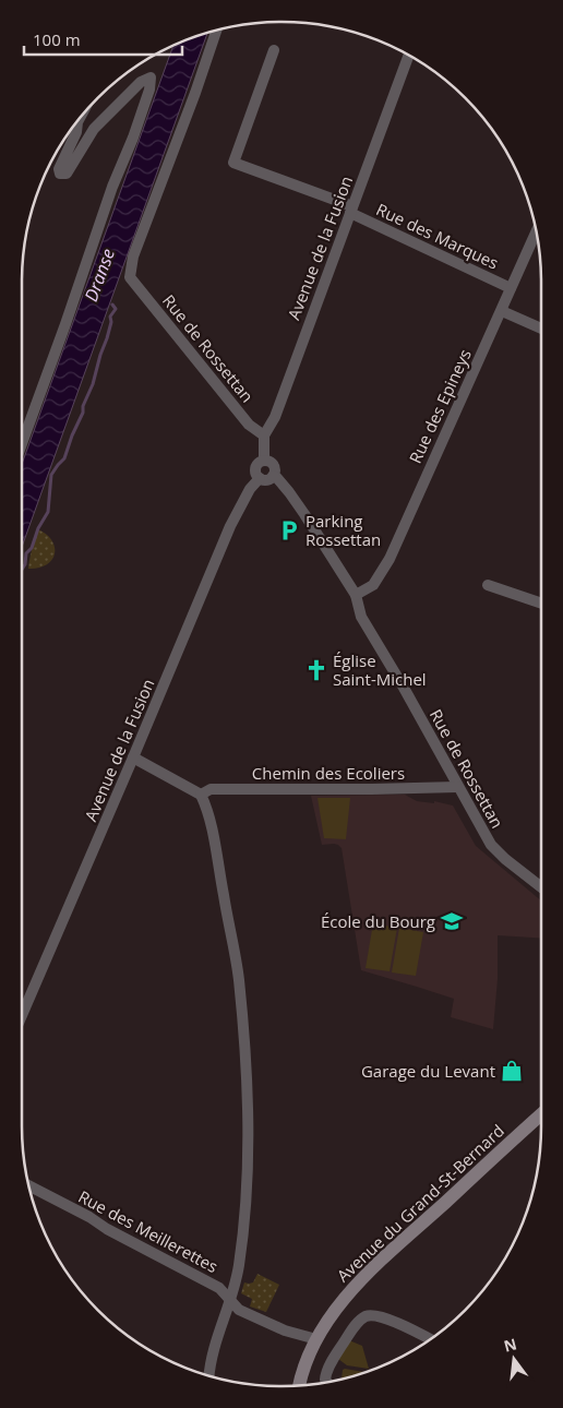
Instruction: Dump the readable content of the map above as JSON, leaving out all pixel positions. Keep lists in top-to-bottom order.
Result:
{
  "streets": {
    "street": [
      "Rue des Marques",
      "Avenue de la Fusion",
      "Rue de Rossettan",
      "Rue des Epineys",
      "Chemin des Ecoliers",
      "Avenue du Grand-St-Bernard",
      "Rue des Meillerettes"
    ]
  },
  "crossings": [
    ["Rue des Marques", "Avenue de la Fusion"],
    ["Rue des Marques", "Rue des Epineys"],
    ["Avenue de la Fusion", "Rue de Rossettan"],
    ["Rue de Rossettan", "Rue des Epineys"],
    ["Rue de Rossettan", "Chemin des Ecoliers"],
    ["Avenue du Grand-St-Bernard", "Rue des Meillerettes"]
  ],
  "water": ["Dranse"],
  "places": {
    "parking": ["Parking Rossettan"],
    "church": ["Église Saint-Michel"],
    "school or university": ["École du Bourg"],
    "shop": ["Garage du Levant"]
  },
  "scale_bar": "100 m",
  "north": "top"
}
